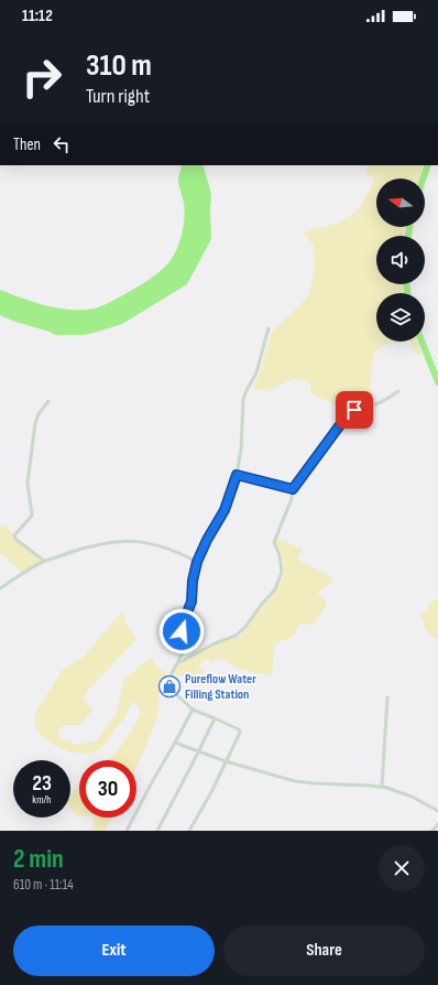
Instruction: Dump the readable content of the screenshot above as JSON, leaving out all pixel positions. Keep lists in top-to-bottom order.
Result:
{
  "places": {
    "shop": ["Pureflow Water Filling Station"]
  },
  "north": "left",
  "page": {
    "status": "11:12",
    "turn": ["310 m", "Turn right"],
    "then": "Then",
    "speed": "23 km/h",
    "limit": "30",
    "heading": ["2 min", "610 m · 11:14"],
    "buttons": ["Exit", "Share"]
  }
}
